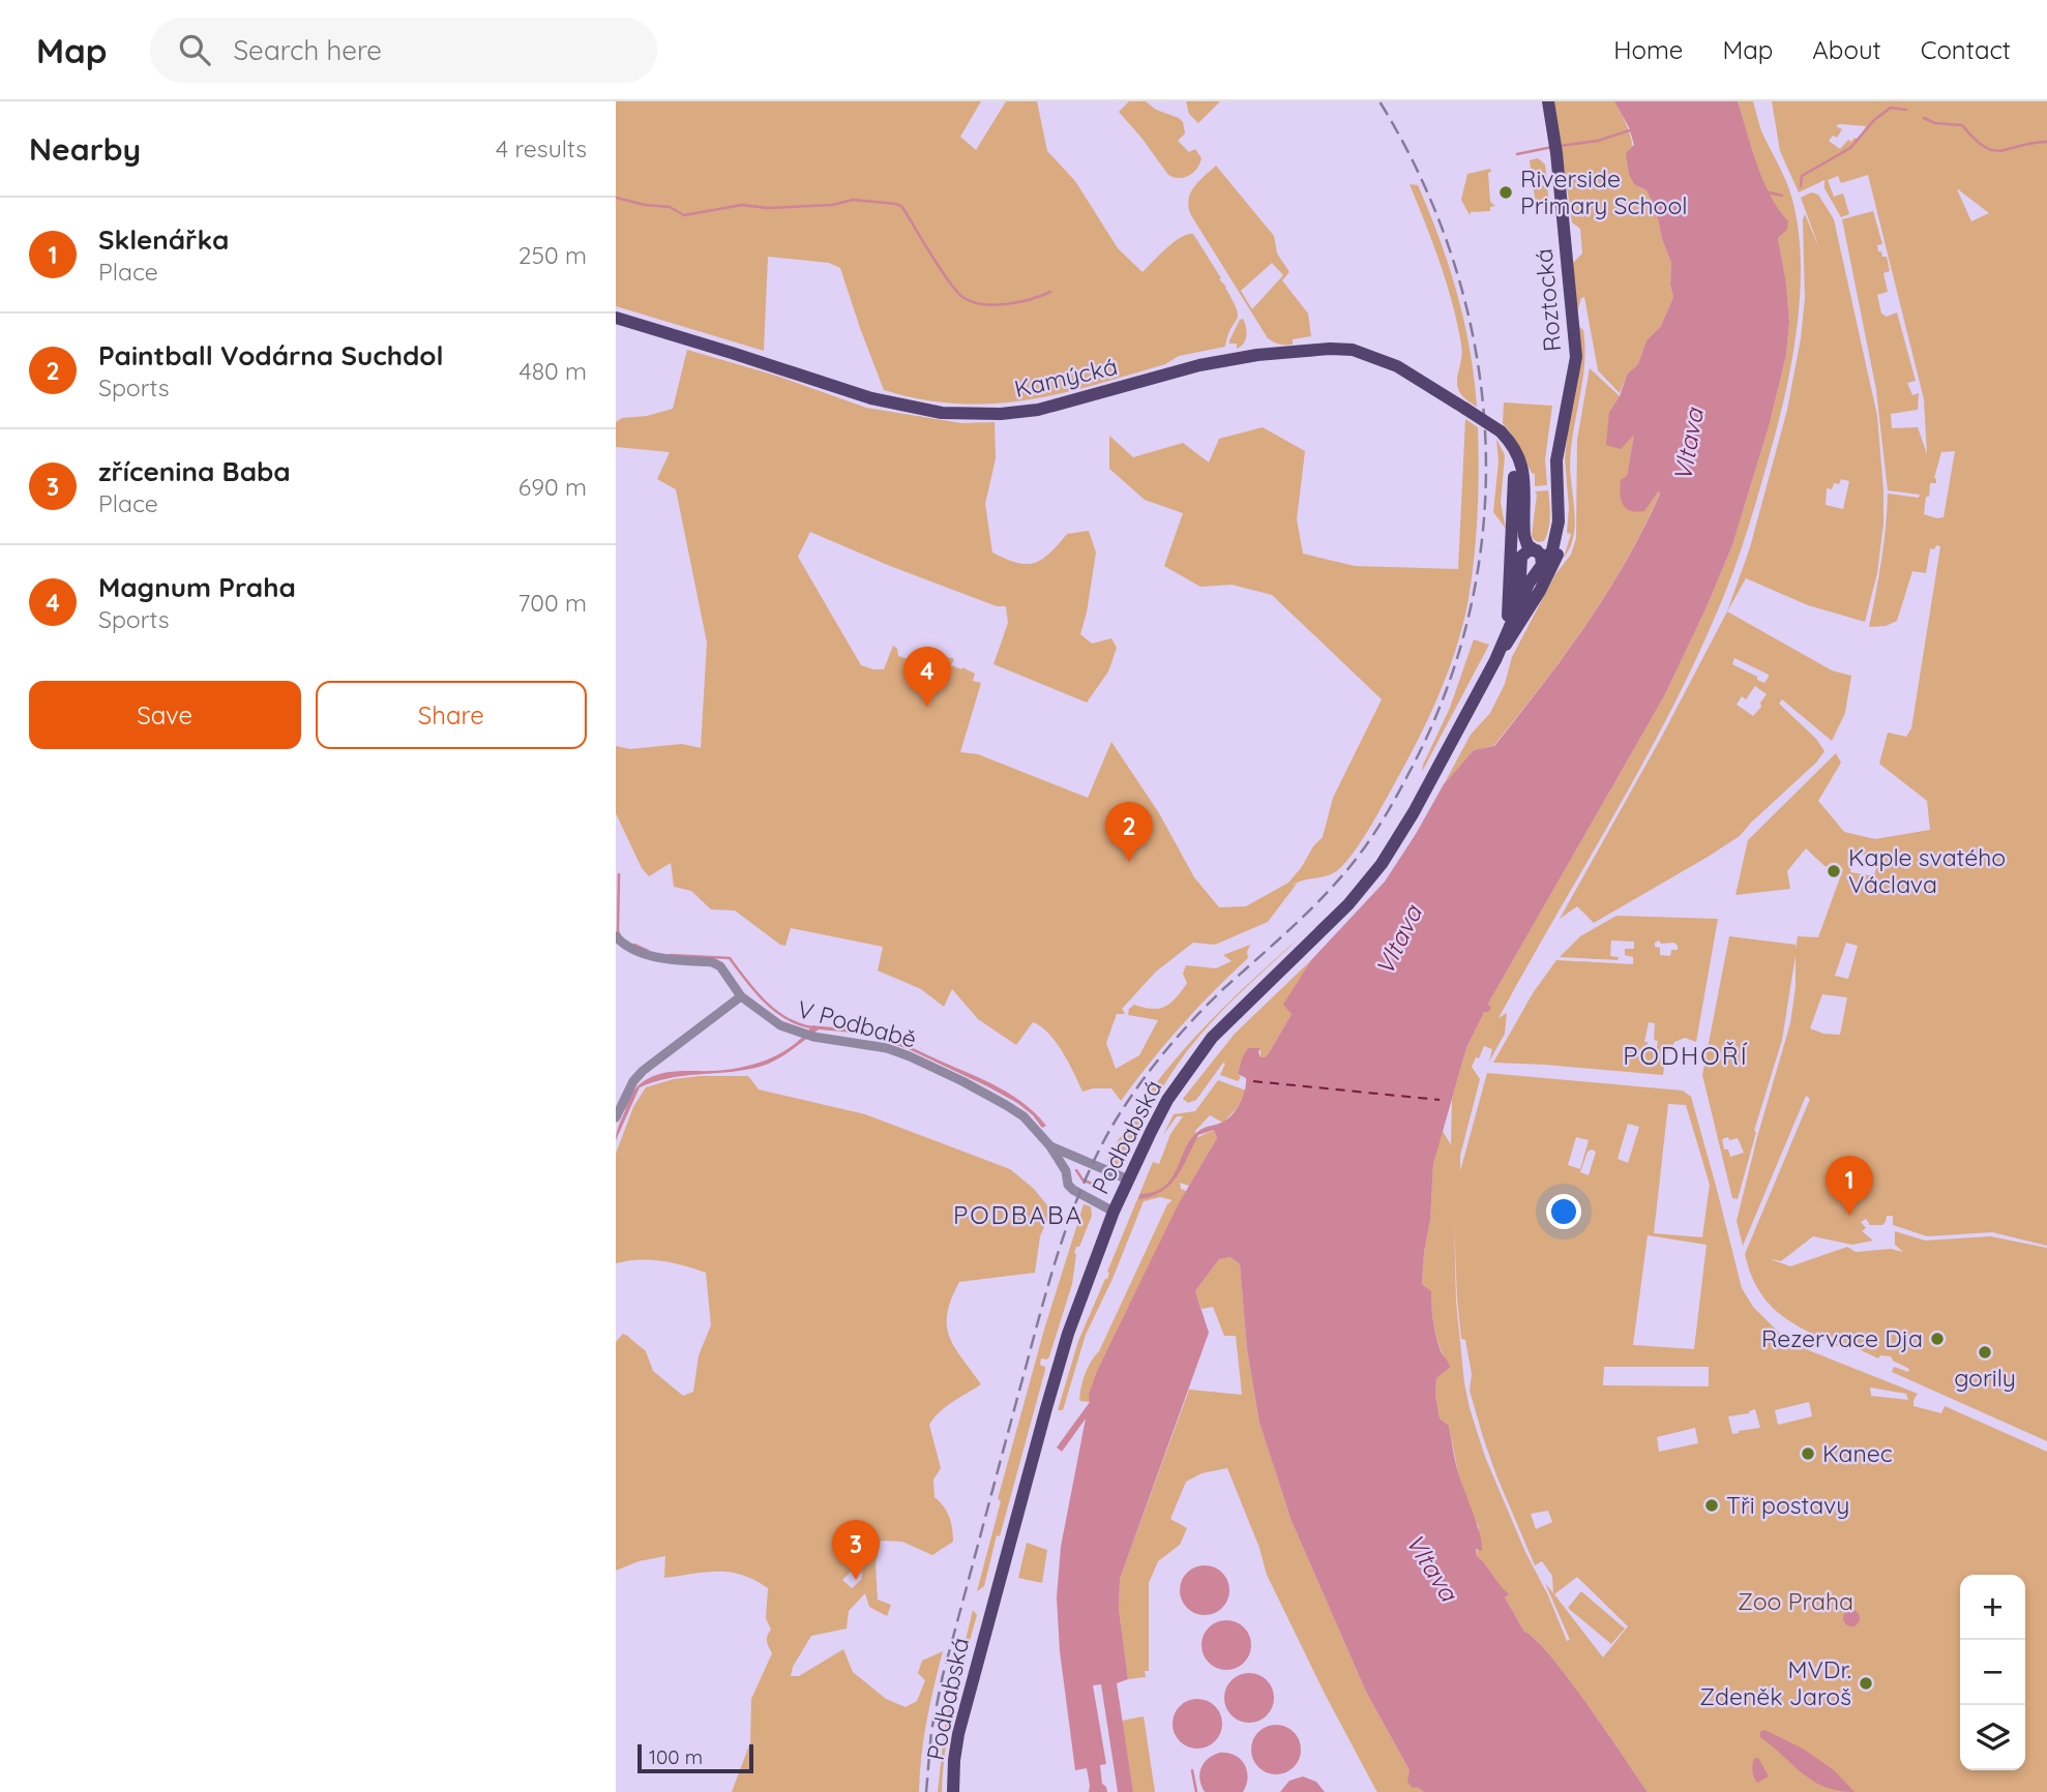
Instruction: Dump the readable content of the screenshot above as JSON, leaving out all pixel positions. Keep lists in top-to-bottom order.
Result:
{
  "streets": {
    "main road": ["Roztocká", "Kamýcká", "Podbabská"],
    "street": ["V Podbabě"]
  },
  "crossings": [
    ["Roztocká", "Podbabská"],
    ["V Podbabě", "Podbabská"]
  ],
  "districts": ["PODHOŘÍ", "PODBABA"],
  "water": ["Vltava"],
  "parks": ["Zoo Praha"],
  "places": [
    "Riverside Primary School",
    "Kaple svatého Václava",
    "Rezervace Dja",
    "gorily",
    "Kanec",
    "Tři postavy",
    "MVDr. Zdeněk Jaroš"
  ],
  "scale_bar": "100 m",
  "page": {
    "header": "Map",
    "search": "Search here",
    "nav": [
      "Home",
      "Map",
      "About",
      "Contact"
    ],
    "heading": ["Nearby", "4 results"],
    "list": [
      {
        "mark": "1",
        "name": "Sklenářka",
        "note": "Place",
        "value": "250 m"
      },
      {
        "mark": "2",
        "name": "Paintball Vodárna Suchdol",
        "note": "Sports",
        "value": "480 m"
      },
      {
        "mark": "3",
        "name": "zřícenina Baba",
        "note": "Place",
        "value": "690 m"
      },
      {
        "mark": "4",
        "name": "Magnum Praha",
        "note": "Sports",
        "value": "700 m"
      }
    ],
    "pins": [
      "4",
      "2",
      "1",
      "3"
    ],
    "buttons": ["Save", "Share"],
    "map_buttons": ["+", "−"],
    "scale": "100 m"
  }
}
